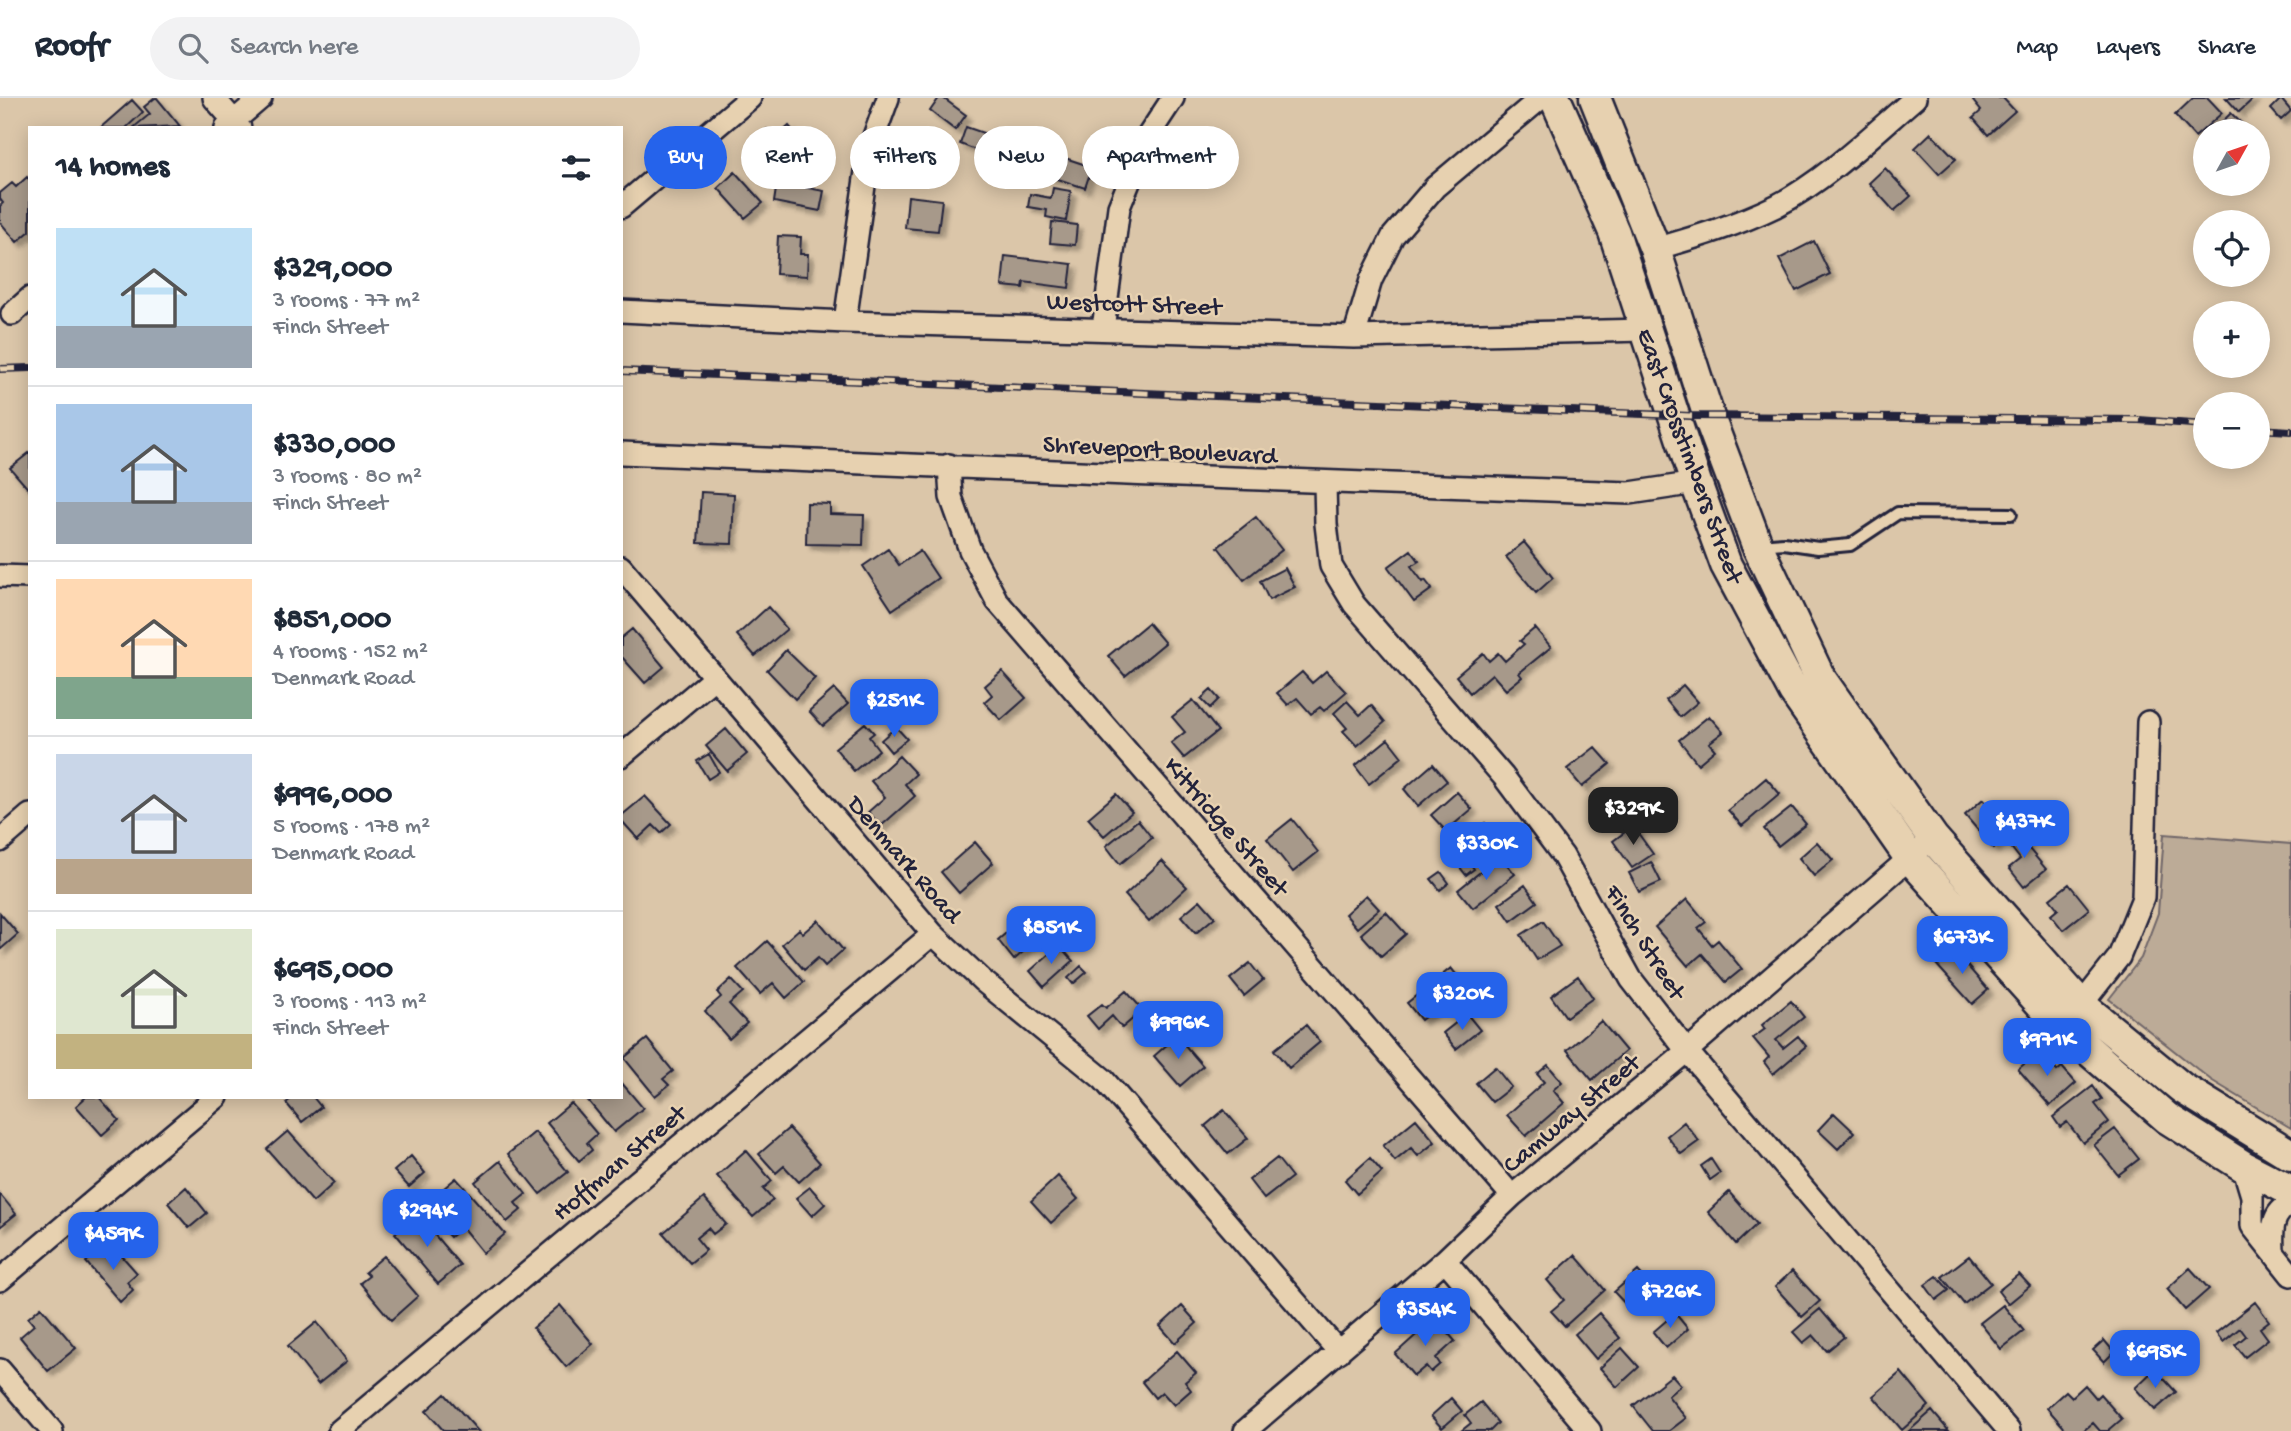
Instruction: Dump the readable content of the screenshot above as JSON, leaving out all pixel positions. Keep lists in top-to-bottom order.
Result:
{
  "streets": {
    "main road": ["East Crosstimbers Street"],
    "street": [
      "Westcott Street",
      "Shreveport Boulevard",
      "Kittridge Street",
      "Denmark Road",
      "Finch Street",
      "Camway Street",
      "Hoffman Street"
    ]
  },
  "crossings": [
    ["Westcott Street", "East Crosstimbers Street"],
    ["Shreveport Boulevard", "East Crosstimbers Street"],
    ["Shreveport Boulevard", "Kittridge Street"],
    ["Shreveport Boulevard", "Finch Street"],
    ["East Crosstimbers Street", "Camway Street"],
    ["Kittridge Street", "Camway Street"],
    ["Denmark Road", "Camway Street"],
    ["Denmark Road", "Hoffman Street"],
    ["Finch Street", "Camway Street"]
  ],
  "north": "top right",
  "page": {
    "header": "Roofr",
    "search": "Search here",
    "nav": ["Map", "Layers", "Share"],
    "map_buttons": ["+", "−"],
    "chip": [
      "Buy",
      "Rent",
      "Filters",
      "New",
      "Apartment"
    ],
    "heading": "14 homes",
    "list": [
      {
        "name": "$329,000",
        "note": "3 rooms · 77 m² · Finch Street"
      },
      {
        "name": "$330,000",
        "note": "3 rooms · 80 m² · Finch Street"
      },
      {
        "name": "$851,000",
        "note": "4 rooms · 152 m² · Denmark Road"
      },
      {
        "name": "$996,000",
        "note": "5 rooms · 178 m² · Denmark Road"
      },
      {
        "name": "$695,000",
        "note": "3 rooms · 113 m² · Finch Street"
      }
    ],
    "price": [
      "$251K",
      "$329K",
      "$437K",
      "$330K",
      "$851K",
      "$673K",
      "$320K",
      "$996K",
      "$971K",
      "$294K",
      "$459K",
      "$726K",
      "$354K",
      "$695K"
    ]
  }
}
